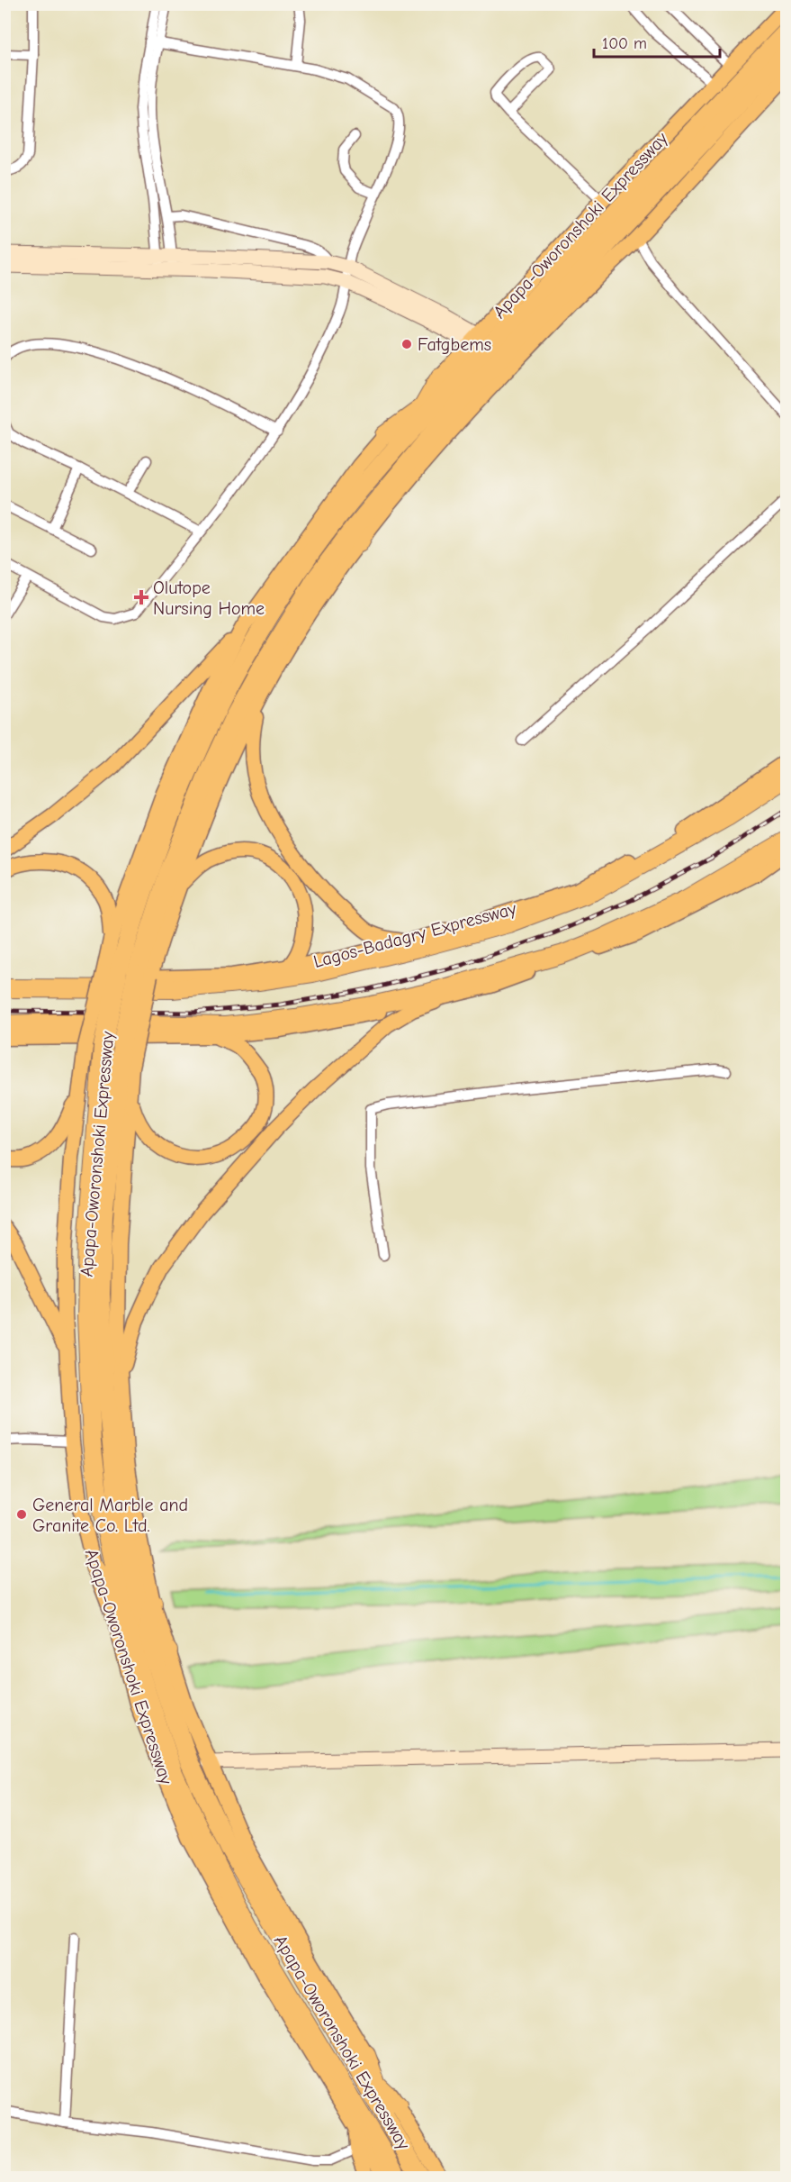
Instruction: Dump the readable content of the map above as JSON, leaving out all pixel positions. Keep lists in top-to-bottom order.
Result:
{
  "streets": {
    "highway": ["Apapa-Oworonshoki Expressway", "Lagos-Badagry Expressway"]
  },
  "places": {
    "other": ["Fatgbems", "General Marble and Granite Co. Ltd."],
    "health": ["Olutope Nursing Home"]
  },
  "scale_bar": "100 m"
}
